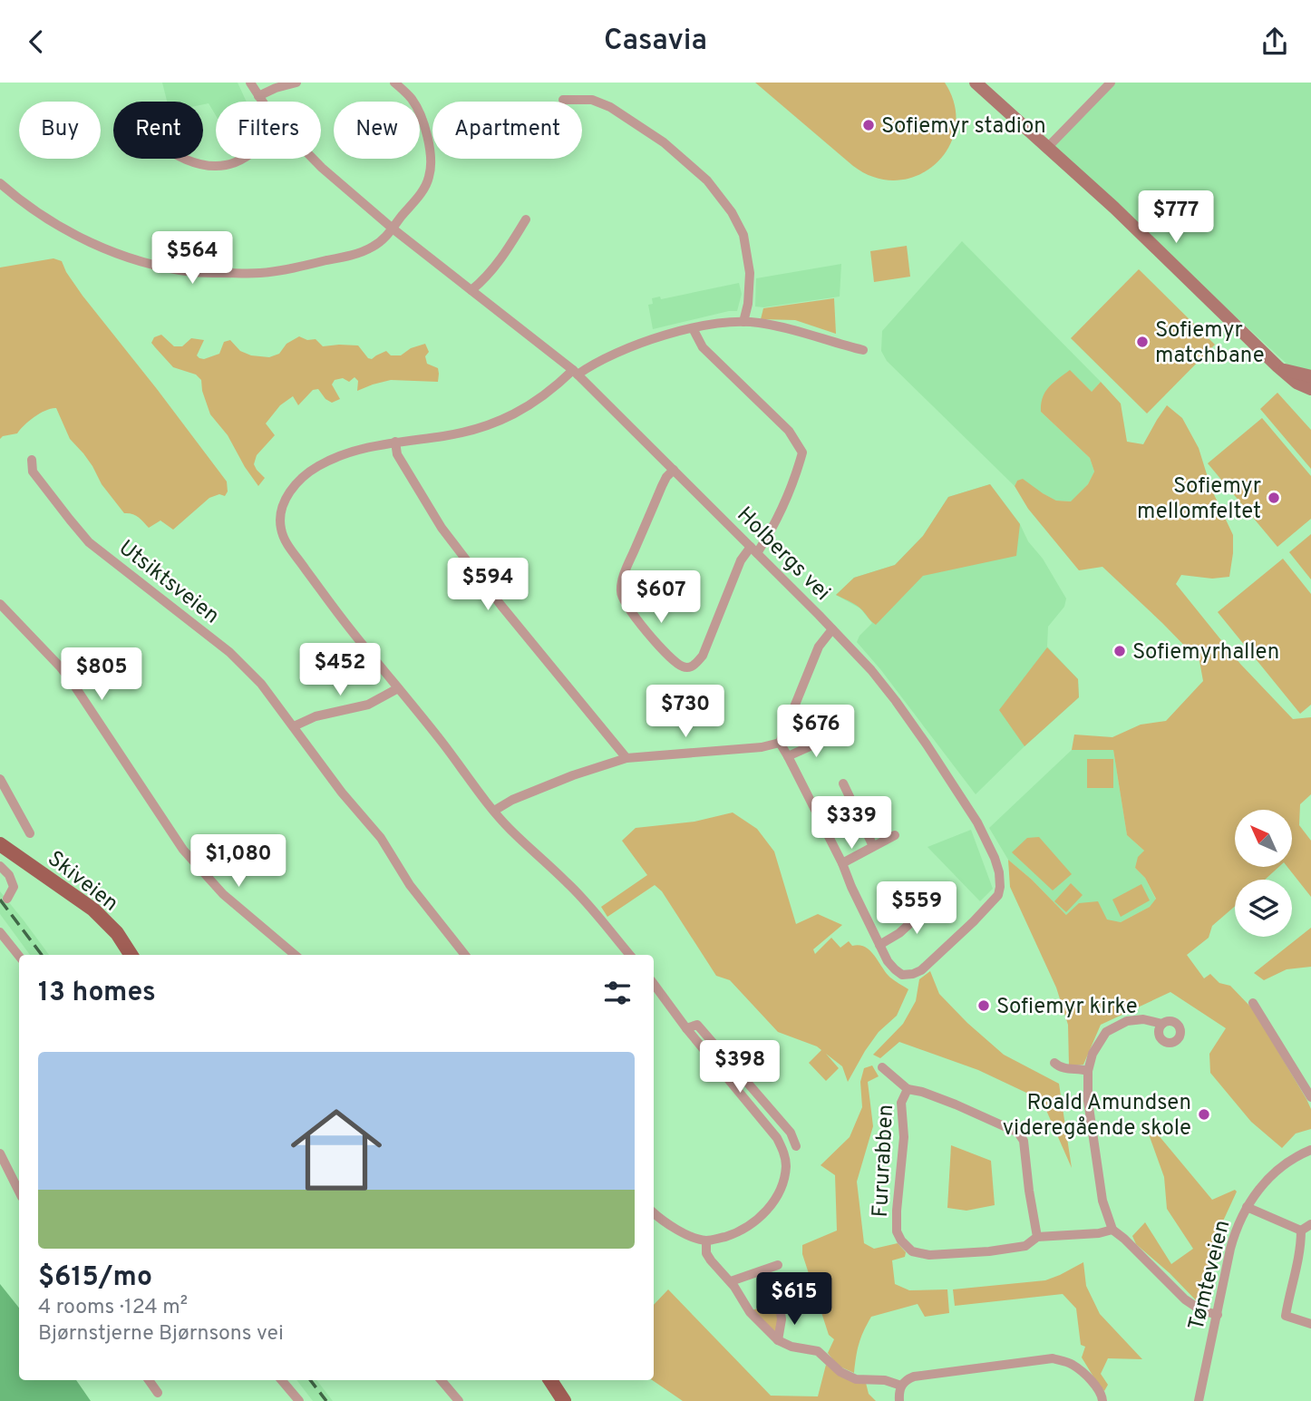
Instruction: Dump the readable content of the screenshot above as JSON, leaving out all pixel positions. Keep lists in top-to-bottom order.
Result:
{
  "streets": {
    "main road": ["Skiveien"],
    "street": [
      "Holbergs vei",
      "Utsiktsveien",
      "Fururabben",
      "Tømteveien"
    ]
  },
  "places": [
    "Sofiemyr stadion",
    "Sofiemyr matchbane",
    "Sofiemyr mellomfeltet",
    "Sofiemyrhallen",
    "Sofiemyr kirke",
    "Roald Amundsen videregående skole"
  ],
  "north": "top left",
  "page": {
    "header": "Casavia",
    "chip": [
      "Buy",
      "Rent",
      "Filters",
      "New",
      "Apartment"
    ],
    "price": [
      "$777",
      "$564",
      "$594",
      "$607",
      "$452",
      "$805",
      "$730",
      "$676",
      "$339",
      "$1,080",
      "$559",
      "$398",
      "$615"
    ],
    "heading": "13 homes",
    "list": [
      {
        "name": "$615/mo",
        "note": "4 rooms · 124 m² · Bjørnstjerne Bjørnsons vei"
      }
    ]
  }
}
